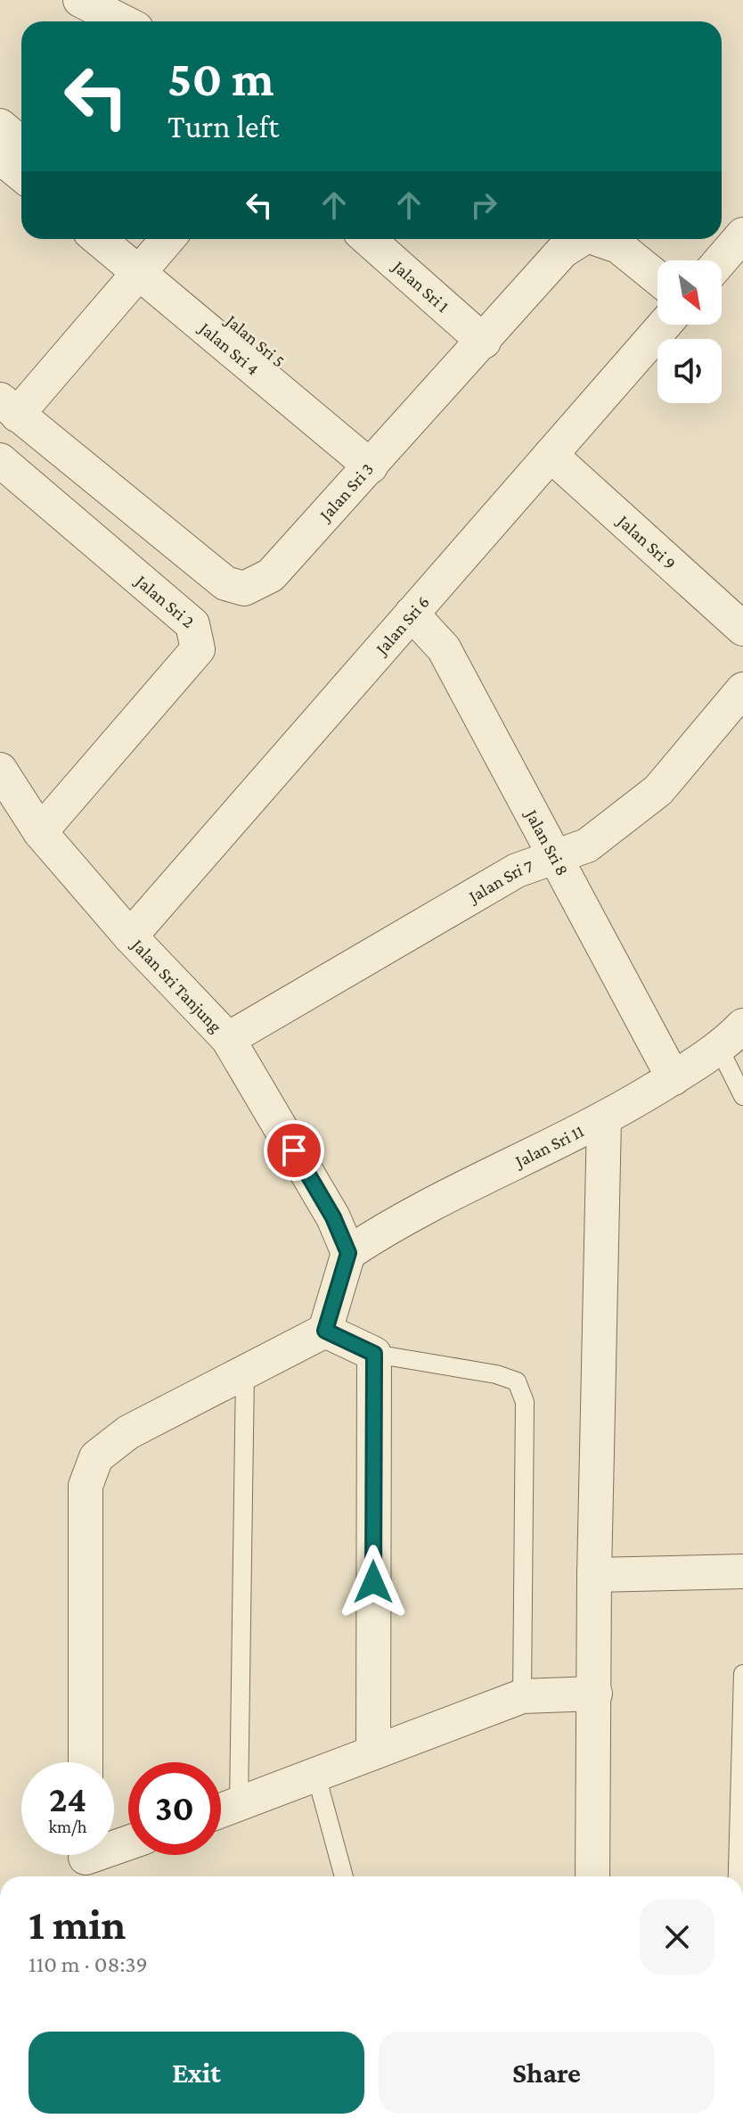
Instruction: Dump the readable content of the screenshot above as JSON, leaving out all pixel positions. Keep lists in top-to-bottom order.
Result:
{
  "streets": {
    "street": [
      "Jalan Sri 1",
      "Jalan Sri 5",
      "Jalan Sri 3",
      "Jalan Sri 9",
      "Jalan Sri 2",
      "Jalan Sri 6",
      "Jalan Sri 8",
      "Jalan Sri 7",
      "Jalan Sri Tanjung",
      "Jalan Sri 11"
    ]
  },
  "crossings": [
    ["Jalan Sri 1", "Jalan Sri 3"],
    ["Jalan Sri 5", "Jalan Sri 3"],
    ["Jalan Sri 9", "Jalan Sri 6"],
    ["Jalan Sri 2", "Jalan Sri Tanjung"],
    ["Jalan Sri 6", "Jalan Sri 8"],
    ["Jalan Sri 6", "Jalan Sri Tanjung"],
    ["Jalan Sri 8", "Jalan Sri 7"],
    ["Jalan Sri 8", "Jalan Sri 11"],
    ["Jalan Sri 7", "Jalan Sri Tanjung"],
    ["Jalan Sri Tanjung", "Jalan Sri 11"]
  ],
  "north": "bottom right",
  "page": {
    "turn": ["50 m", "Turn left"],
    "speed": "24 km/h",
    "limit": "30",
    "heading": ["1 min", "110 m · 08:39"],
    "buttons": ["Exit", "Share"]
  }
}
